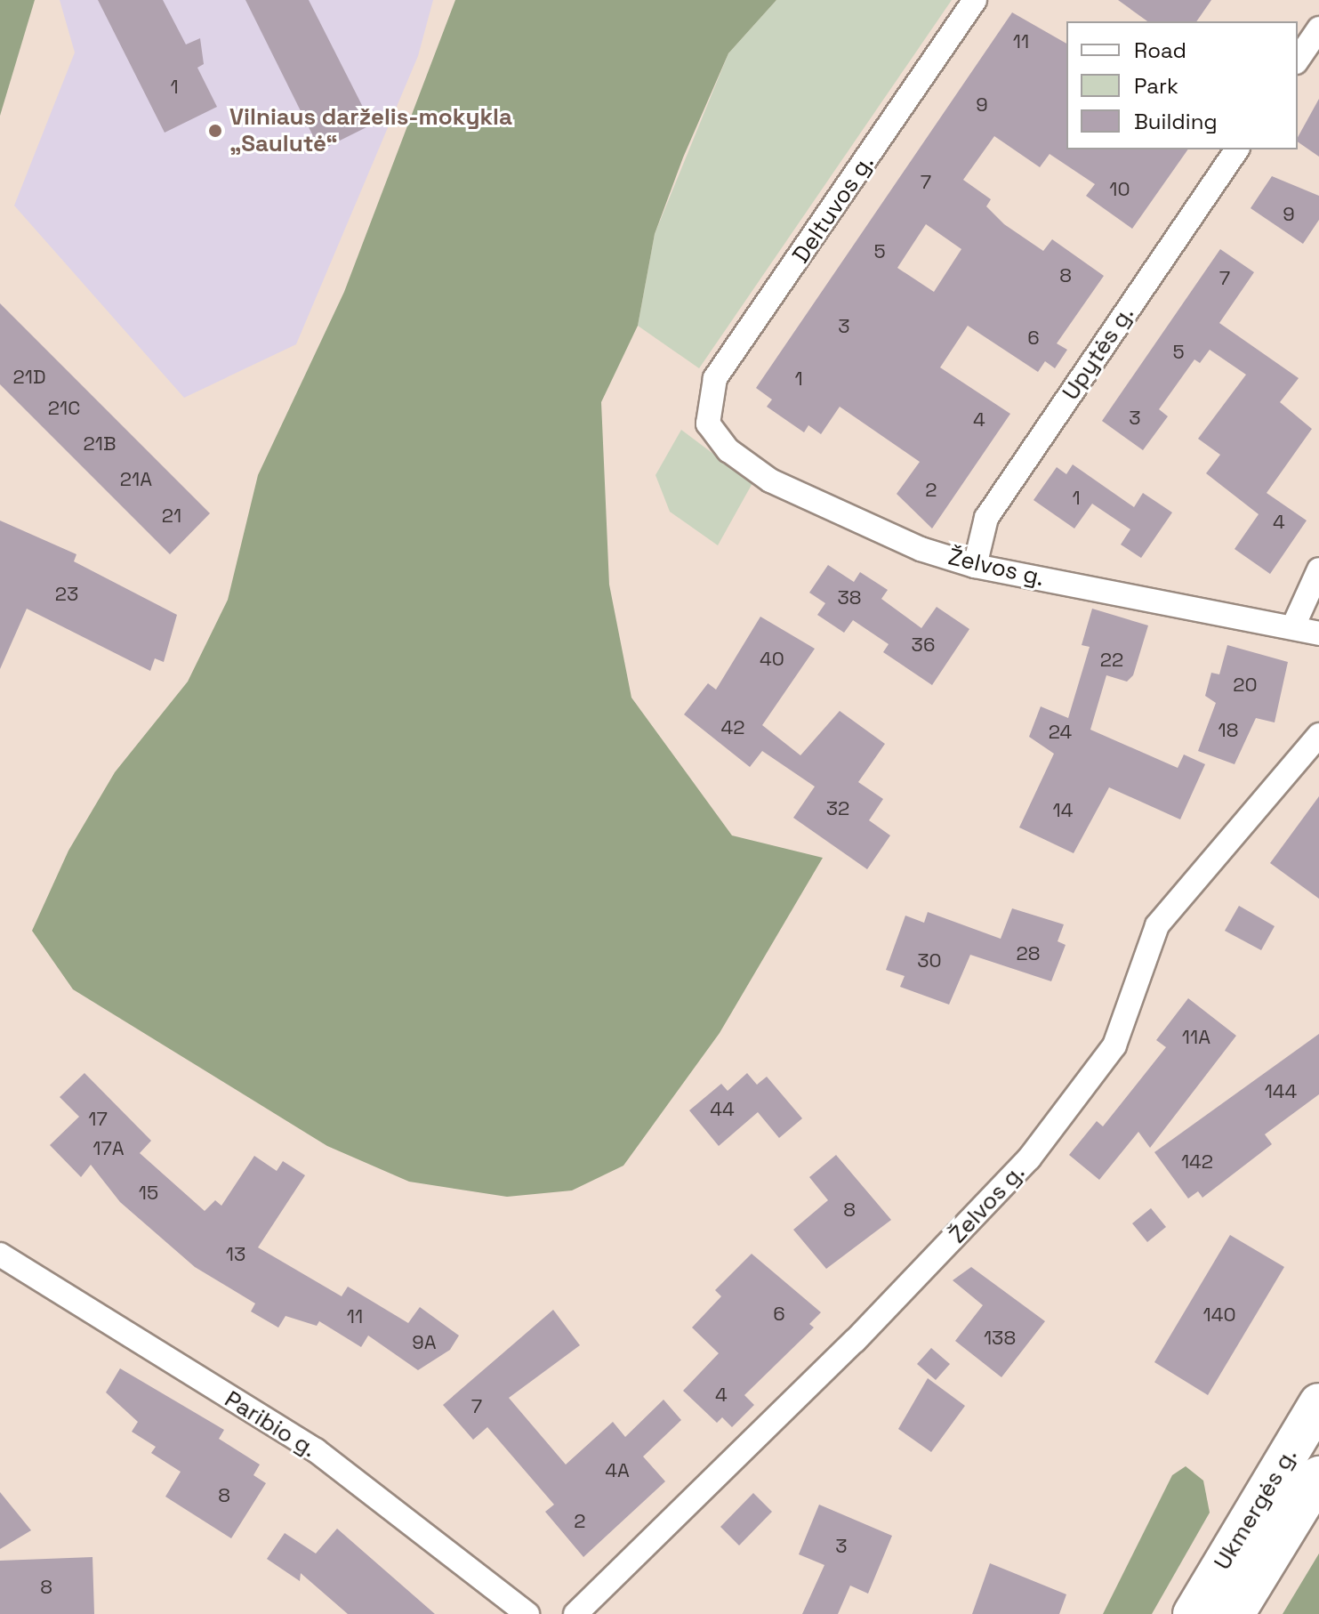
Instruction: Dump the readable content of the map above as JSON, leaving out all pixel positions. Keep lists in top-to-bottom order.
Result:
{
  "streets": {
    "highway": ["Ukmergės g."],
    "street": [
      "Deltuvos g.",
      "Upytės g.",
      "Želvos g.",
      "Paribio g."
    ]
  },
  "crossings": [
    ["Deltuvos g.", "Želvos g."],
    ["Upytės g.", "Želvos g."]
  ],
  "places": ["Vilniaus darželis-mokykla „Saulutė“"],
  "house_numbers": [
    "11",
    "1",
    "9",
    "7",
    "10",
    "9",
    "5",
    "8",
    "7",
    "3",
    "6",
    "5",
    "21D",
    "1",
    "21C",
    "3",
    "4",
    "21B",
    "21A",
    "2",
    "1",
    "21",
    "4",
    "23",
    "38",
    "36",
    "40",
    "22",
    "20",
    "42",
    "18",
    "24",
    "32",
    "14",
    "28",
    "30",
    "11A",
    "144",
    "44",
    "17",
    "17A",
    "142",
    "15",
    "8",
    "13",
    "6",
    "140",
    "11",
    "138",
    "9A",
    "4",
    "7",
    "4A",
    "8",
    "2",
    "3",
    "8"
  ],
  "legend": ["Road", "Park", "Building"]
}
